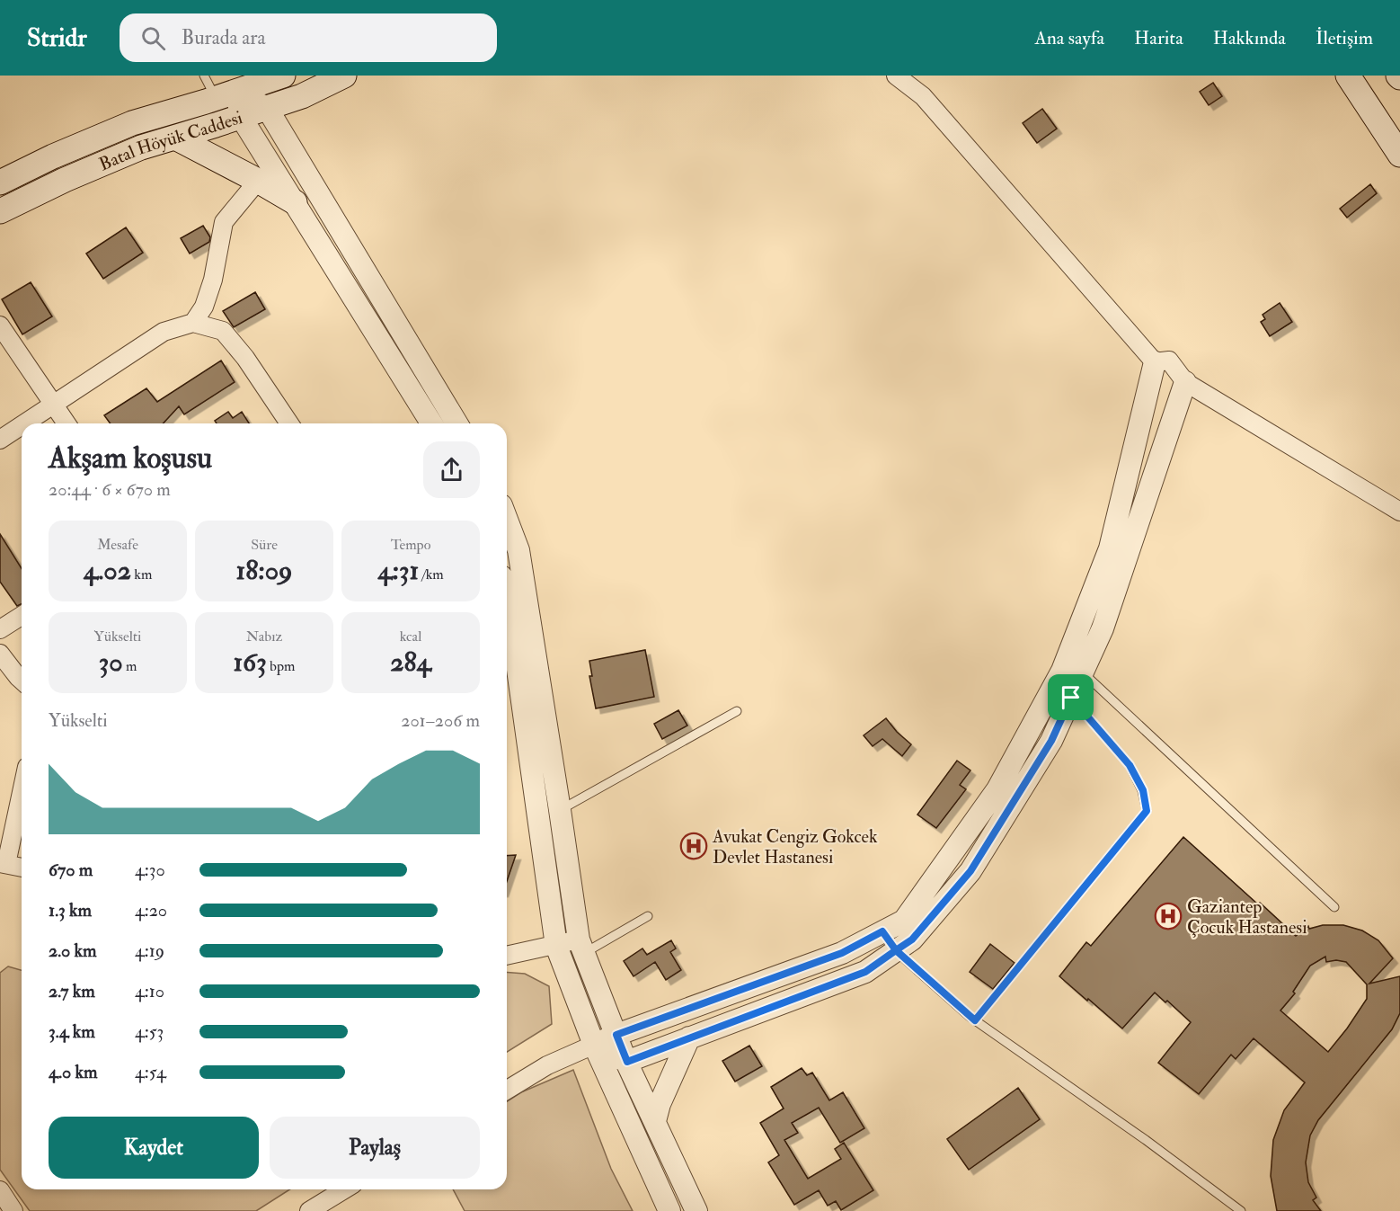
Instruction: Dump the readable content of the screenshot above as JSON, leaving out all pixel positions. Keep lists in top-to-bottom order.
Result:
{
  "streets": {
    "main road": ["Batal Höyük Caddesi"]
  },
  "places": {
    "hospital": ["Avukat Cengiz Gokcek Devlet Hastanesi", "Gaziantep Çocuk Hastanesi"]
  },
  "page": {
    "header": "Stridr",
    "search": "Burada ara",
    "nav": [
      "Ana sayfa",
      "Harita",
      "Hakkında",
      "İletişim"
    ],
    "heading": ["Akşam koşusu", "20:44 · 6 × 670 m"],
    "stats": [
      ["Mesafe", "4.02 km"],
      ["Süre", "18:09"],
      ["Tempo", "4:31 /km"],
      ["Yükselti", "30 m"],
      ["Nabız", "163 bpm"],
      ["kcal", "284"]
    ],
    "chart": ["Yükselti", "201–206 m"],
    "list": [
      {
        "name": "670 m",
        "note": "4:30"
      },
      {
        "name": "1.3 km",
        "note": "4:20"
      },
      {
        "name": "2.0 km",
        "note": "4:19"
      },
      {
        "name": "2.7 km",
        "note": "4:10"
      },
      {
        "name": "3.4 km",
        "note": "4:53"
      },
      {
        "name": "4.0 km",
        "note": "4:54"
      }
    ],
    "buttons": ["Kaydet", "Paylaş"]
  }
}
